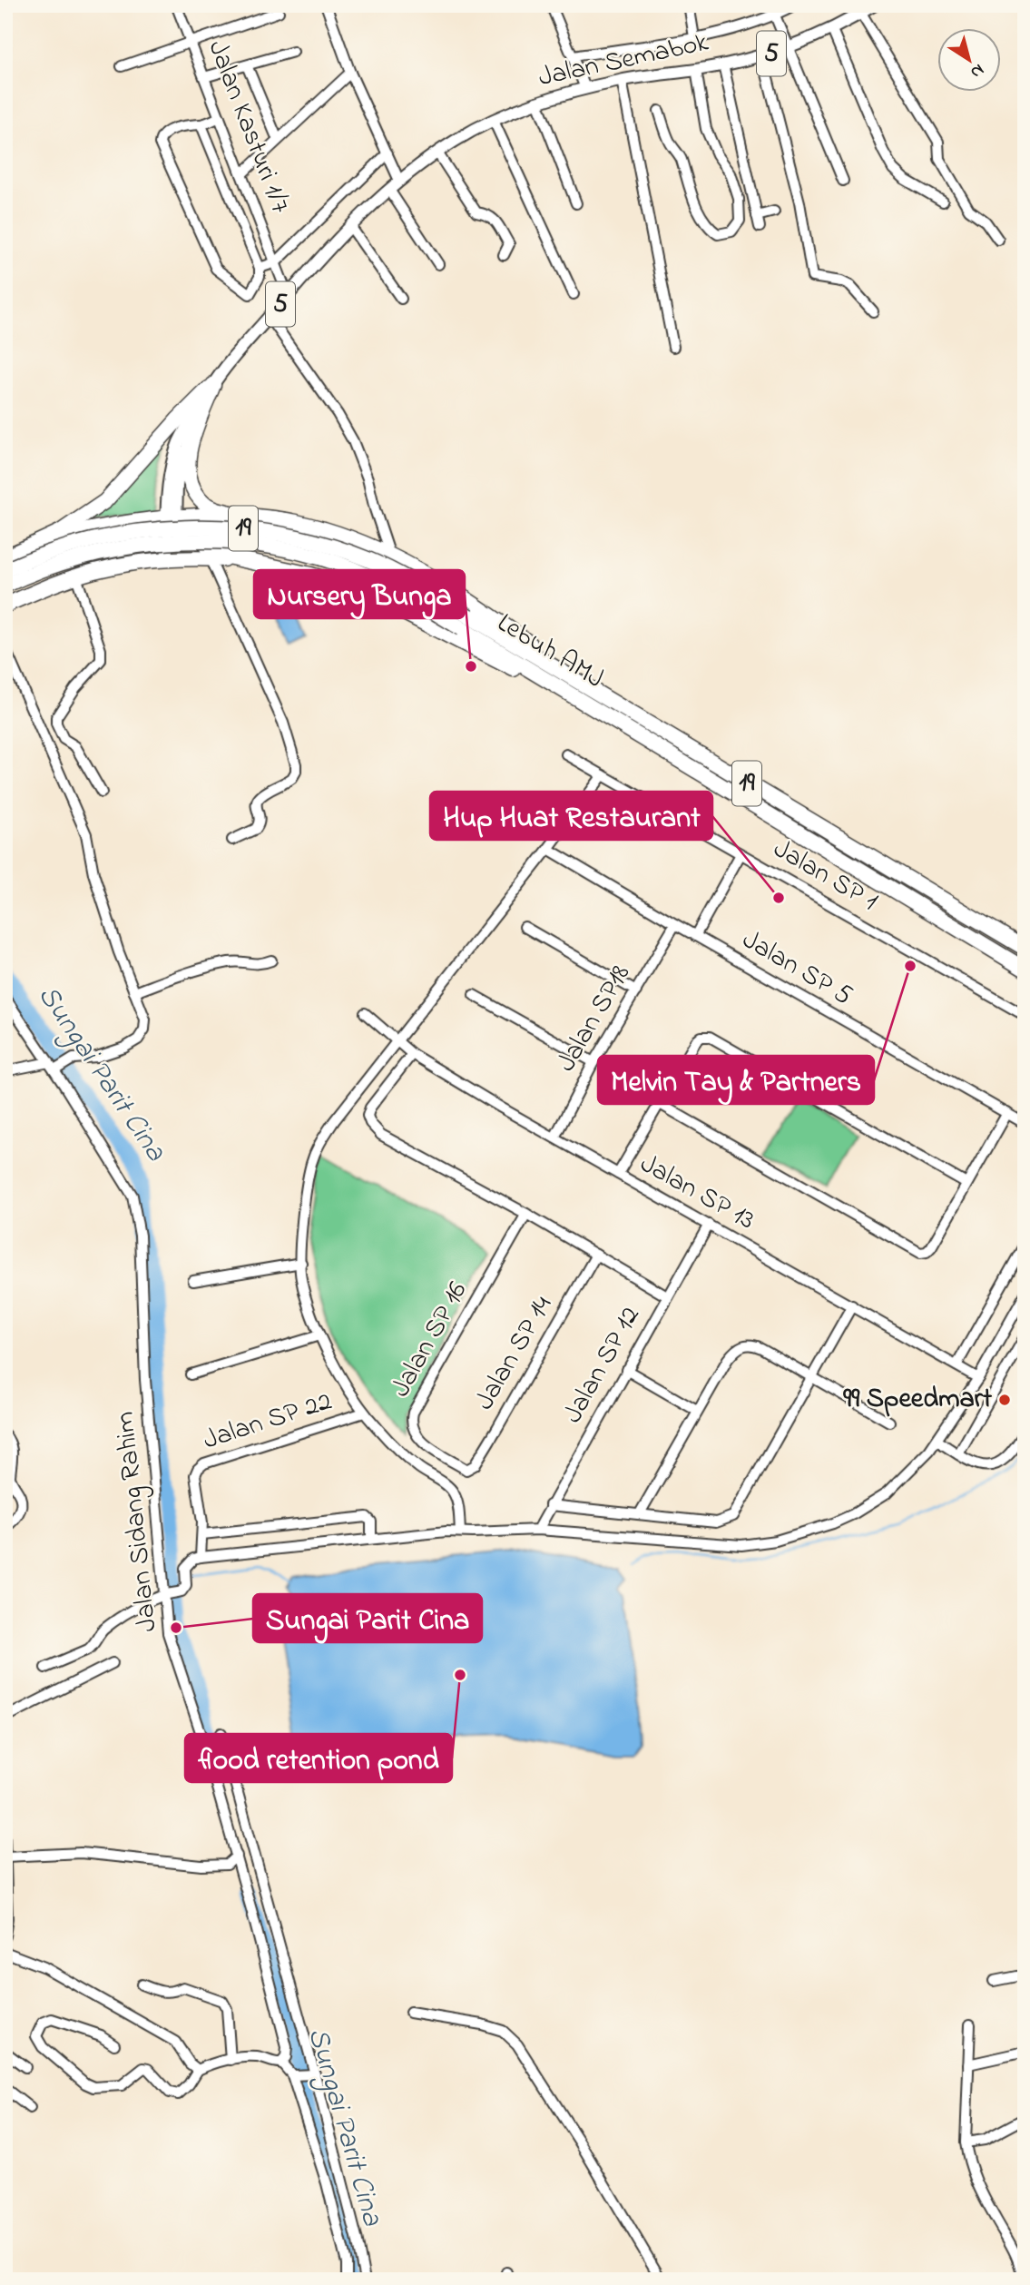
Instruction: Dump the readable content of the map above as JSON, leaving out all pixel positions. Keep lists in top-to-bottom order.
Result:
{
  "streets": {
    "highway": ["19", "Lebuh AMJ"],
    "main road": ["5", "Jalan Semabok"],
    "street": [
      "Jalan Kasturi 1/7",
      "Jalan SP 1",
      "Jalan SP 5",
      "Jalan SP18",
      "Jalan SP 13",
      "Jalan SP 16",
      "Jalan SP 14",
      "Jalan SP 12",
      "Jalan SP 22",
      "Jalan Sidang Rahim"
    ]
  },
  "crossings": [
    ["Jalan Semabok", "Jalan Kasturi 1/7"],
    ["Jalan SP 5", "Jalan SP18"],
    ["Jalan SP18", "Jalan SP 13"],
    ["Jalan SP 13", "Jalan SP 12"],
    ["Jalan SP 16", "Jalan SP 14"]
  ],
  "water": ["Sungai Parit Cina"],
  "places": [
    "Nursery Bunga",
    "Hup Huat Restaurant",
    "Melvin Tay & Partners",
    "99 Speedmart",
    "Sungai Parit Cina",
    "flood retention pond"
  ],
  "north": "bottom right"
}
